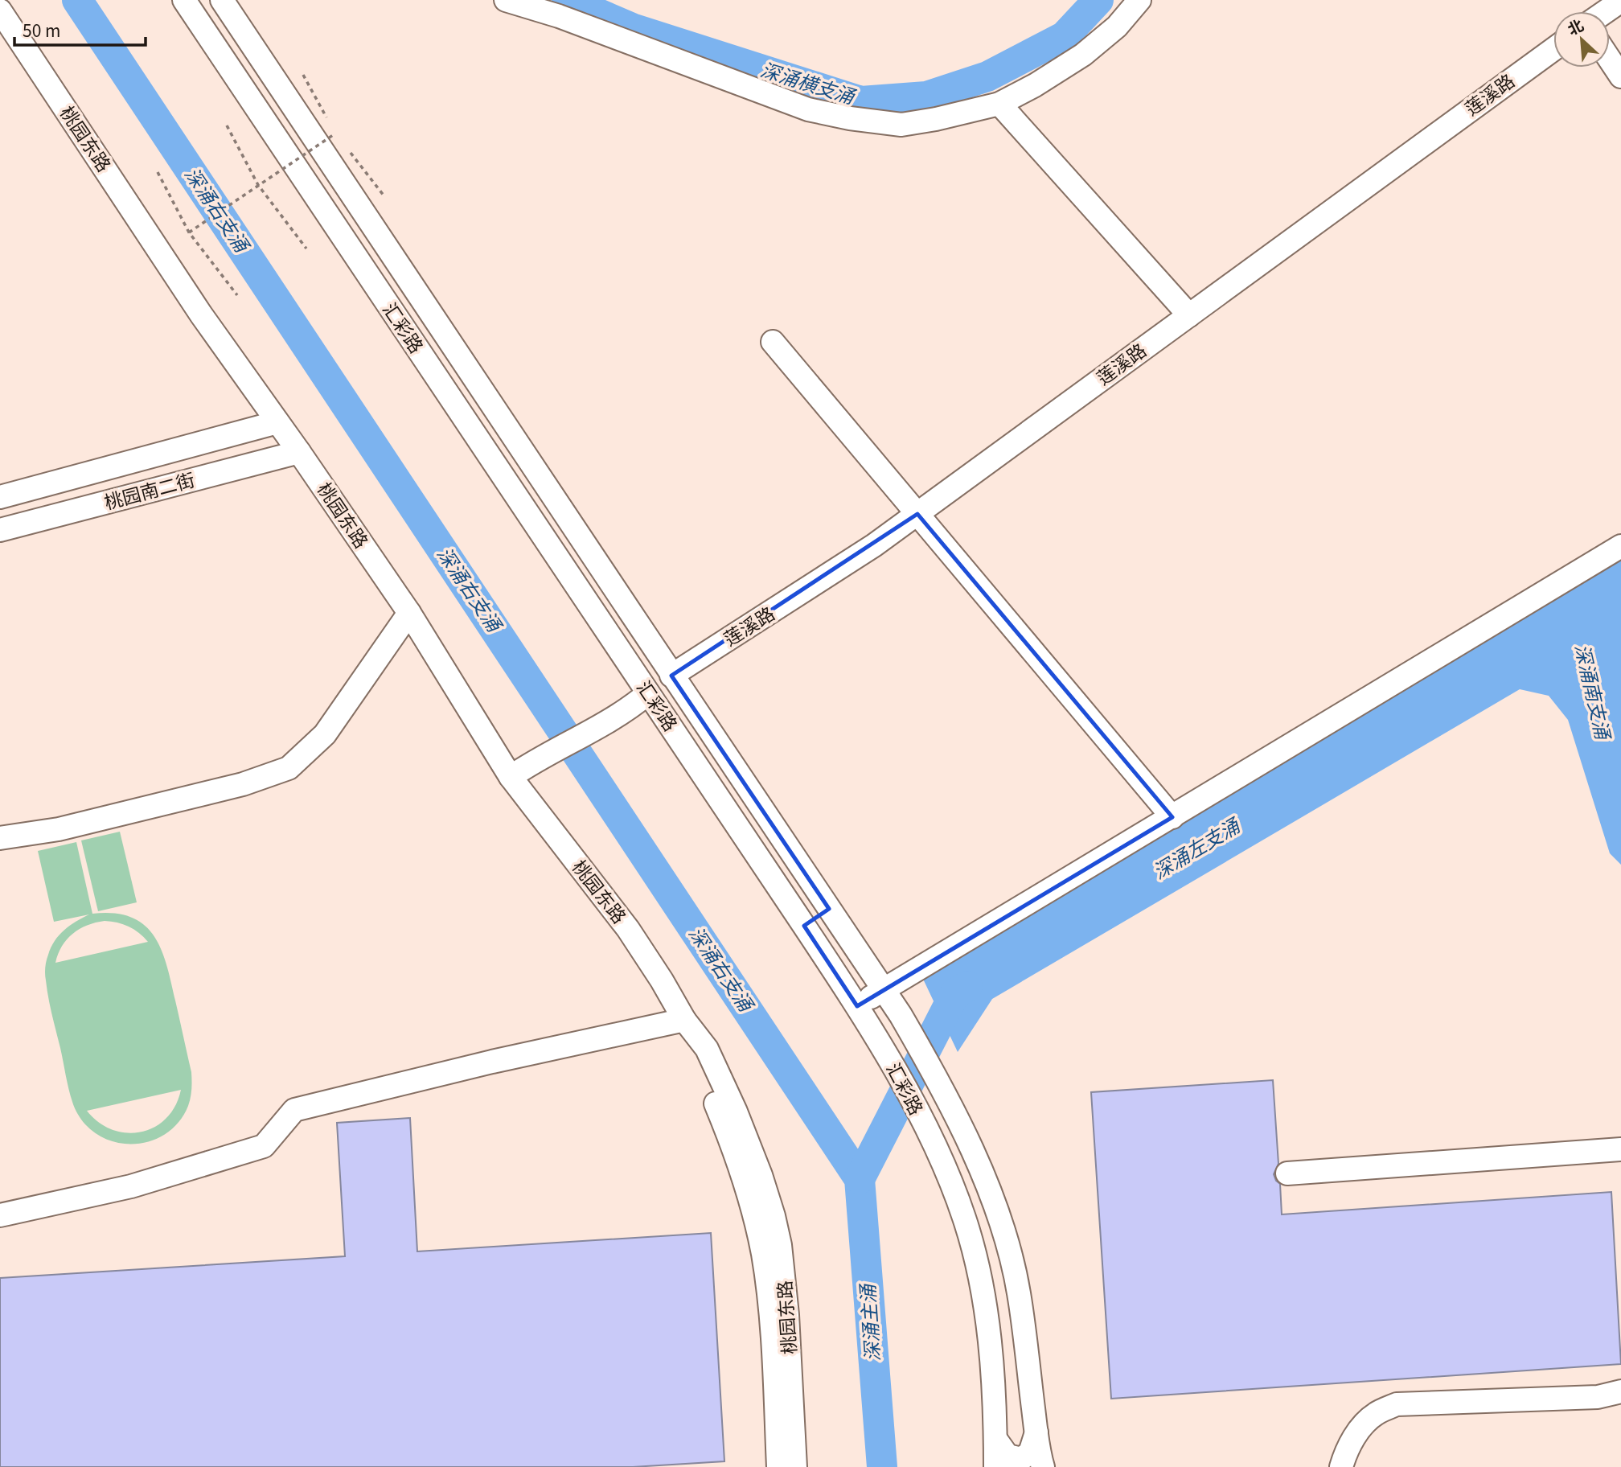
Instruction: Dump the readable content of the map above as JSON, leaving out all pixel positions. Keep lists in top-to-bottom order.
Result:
{
  "streets": {
    "street": [
      "莲溪路",
      "桃园东路",
      "汇彩路",
      "桃园南二街"
    ]
  },
  "crossings": [
    ["莲溪路", "汇彩路"],
    ["桃园东路", "桃园南二街"]
  ],
  "water": [
    "深涌横支涌",
    "深涌右支涌",
    "深涌南支涌",
    "深涌左支涌",
    "深涌主涌"
  ],
  "scale_bar": "50 m",
  "north": "top left"
}
